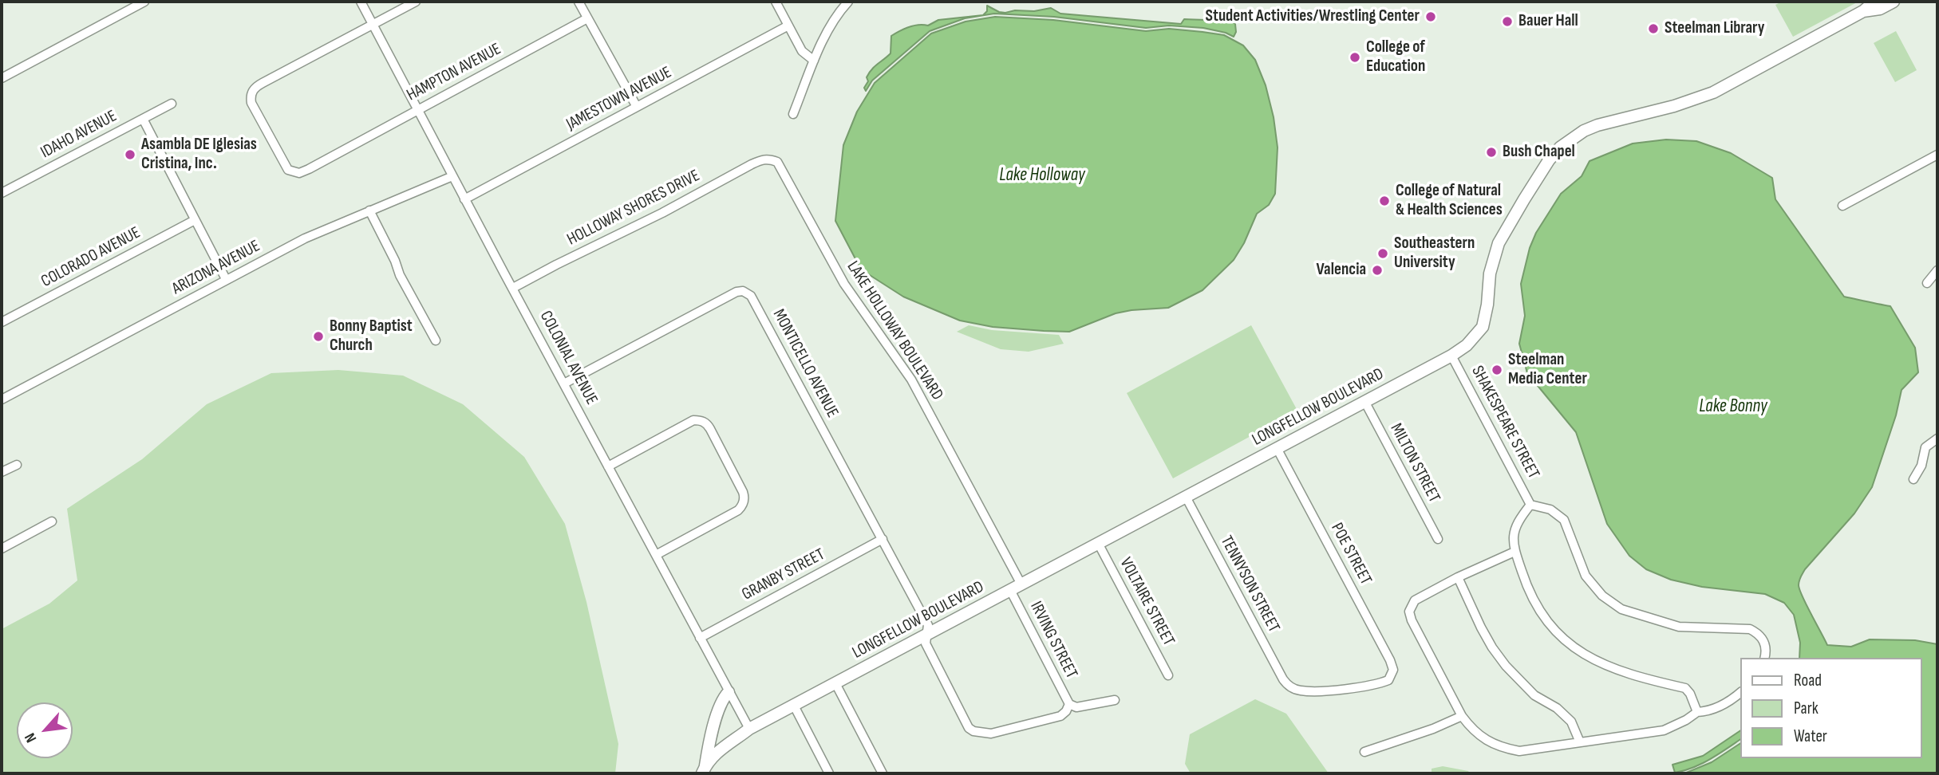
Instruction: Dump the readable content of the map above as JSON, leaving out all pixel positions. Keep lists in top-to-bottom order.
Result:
{
  "streets": {
    "street": [
      "HAMPTON AVENUE",
      "JAMESTOWN AVENUE",
      "IDAHO AVENUE",
      "HOLLOWAY SHORES DRIVE",
      "COLORADO AVENUE",
      "ARIZONA AVENUE",
      "LAKE HOLLOWAY BOULEVARD",
      "COLONIAL AVENUE",
      "MONTICELLO AVENUE",
      "LONGFELLOW BOULEVARD",
      "SHAKESPEARE STREET",
      "MILTON STREET",
      "POE STREET",
      "GRANBY STREET",
      "TENNYSON STREET",
      "VOLTAIRE STREET",
      "IRVING STREET"
    ]
  },
  "crossings": [
    ["HAMPTON AVENUE", "COLONIAL AVENUE"],
    ["JAMESTOWN AVENUE", "COLONIAL AVENUE"],
    ["HOLLOWAY SHORES DRIVE", "LAKE HOLLOWAY BOULEVARD"],
    ["HOLLOWAY SHORES DRIVE", "COLONIAL AVENUE"],
    ["ARIZONA AVENUE", "COLONIAL AVENUE"],
    ["LAKE HOLLOWAY BOULEVARD", "LONGFELLOW BOULEVARD"],
    ["COLONIAL AVENUE", "MONTICELLO AVENUE"],
    ["COLONIAL AVENUE", "LONGFELLOW BOULEVARD"],
    ["COLONIAL AVENUE", "GRANBY STREET"],
    ["MONTICELLO AVENUE", "LONGFELLOW BOULEVARD"],
    ["MONTICELLO AVENUE", "GRANBY STREET"],
    ["MONTICELLO AVENUE", "IRVING STREET"],
    ["LONGFELLOW BOULEVARD", "SHAKESPEARE STREET"],
    ["LONGFELLOW BOULEVARD", "MILTON STREET"],
    ["LONGFELLOW BOULEVARD", "POE STREET"],
    ["LONGFELLOW BOULEVARD", "TENNYSON STREET"],
    ["LONGFELLOW BOULEVARD", "VOLTAIRE STREET"],
    ["LONGFELLOW BOULEVARD", "IRVING STREET"],
    ["POE STREET", "TENNYSON STREET"]
  ],
  "water": ["Lake Holloway", "Lake Bonny"],
  "places": [
    "Student Activities/Wrestling Center",
    "Bauer Hall",
    "Steelman Library",
    "College of Education",
    "Bush Chapel",
    "Asambla DE Iglesias Cristina, Inc.",
    "College of Natural & Health Sciences",
    "Southeastern University",
    "Valencia",
    "Bonny Baptist Church",
    "Steelman Media Center"
  ],
  "legend": ["Road", "Park", "Water"],
  "north": "bottom left"
}
